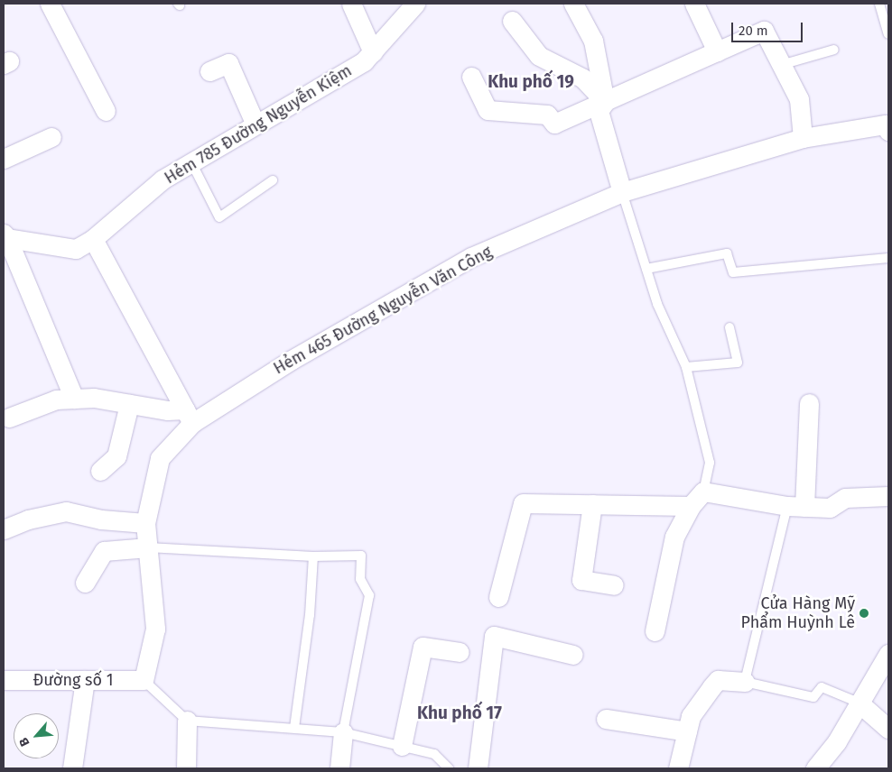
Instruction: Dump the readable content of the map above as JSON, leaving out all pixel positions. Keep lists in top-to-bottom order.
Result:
{
  "streets": {
    "street": ["Hẻm 785 Đường Nguyễn Kiệm", "Hẻm 465 Đường Nguyễn Văn Công", "Đường số 1"]
  },
  "crossings": [
    ["Hẻm 465 Đường Nguyễn Văn Công", "Đường số 1"]
  ],
  "districts": ["Khu phố 19", "Khu phố 17"],
  "places": ["Cửa Hàng Mỹ Phẩm Huỳnh Lê"],
  "scale_bar": "20 m",
  "north": "bottom left"
}
